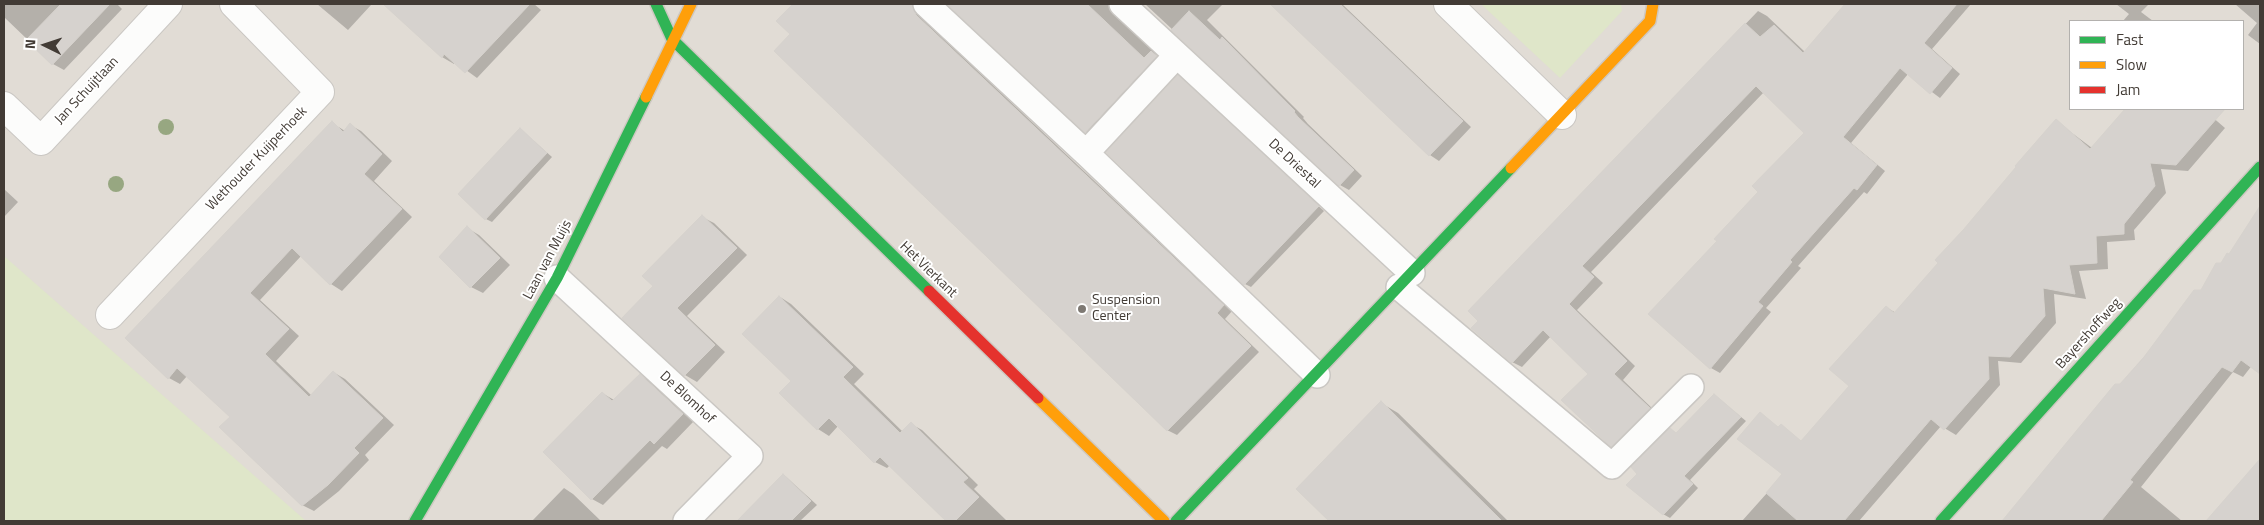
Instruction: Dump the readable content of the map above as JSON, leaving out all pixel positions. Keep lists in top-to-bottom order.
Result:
{
  "streets": {
    "street": [
      "Jan Schuijtlaan",
      "Wethouder Kuijperhoek",
      "Laan van Muijs",
      "Het Vierkant",
      "Bayershoffweg"
    ],
    "lane": ["De Driestal", "De Blomhof"]
  },
  "crossings": [
    ["Laan van Muijs", "Het Vierkant"],
    ["Laan van Muijs", "De Blomhof"]
  ],
  "places": ["Suspension Center"],
  "legend": ["Fast", "Slow", "Jam"],
  "north": "left"
}
